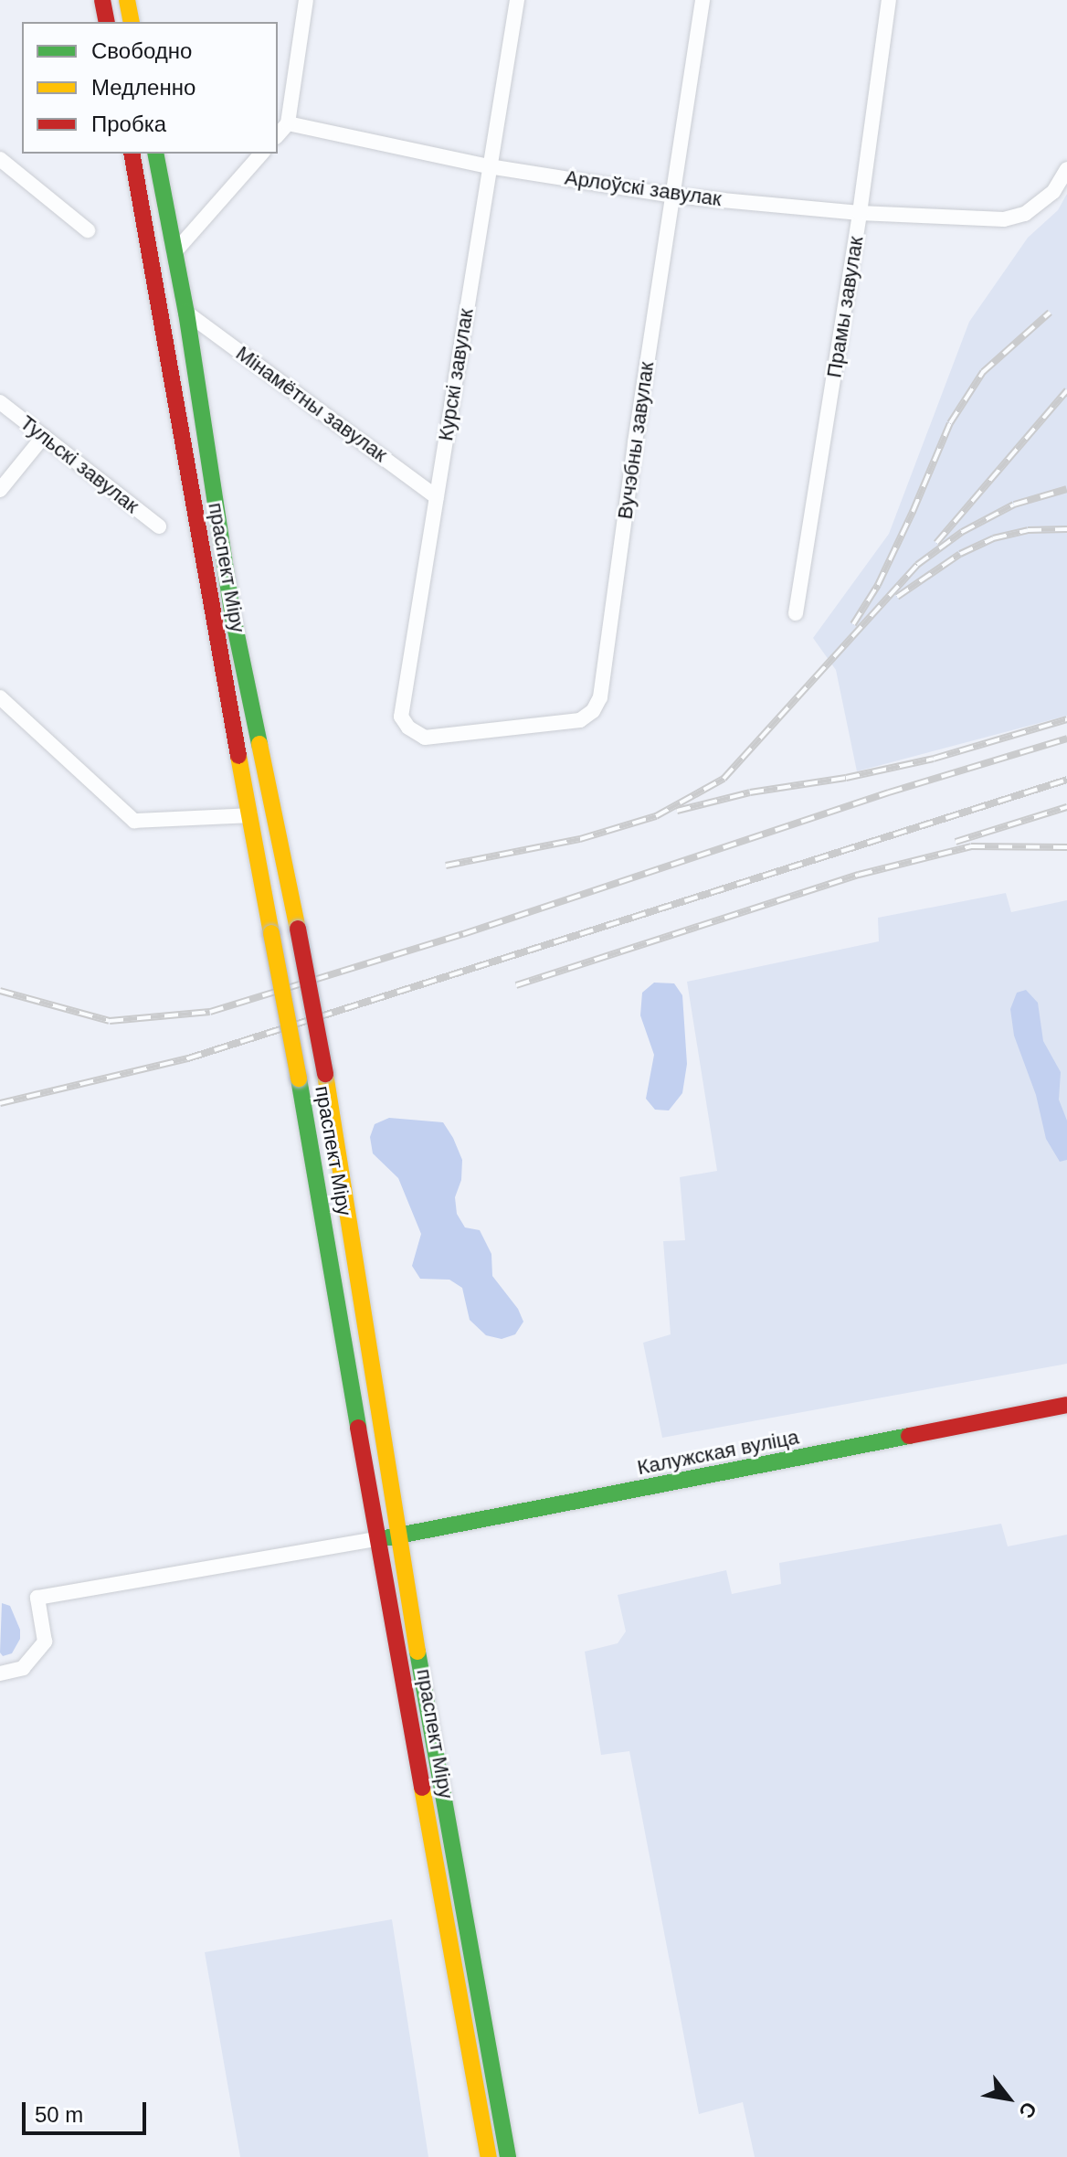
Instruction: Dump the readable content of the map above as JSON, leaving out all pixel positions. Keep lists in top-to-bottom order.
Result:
{
  "streets": {
    "main road": ["праспект Міру", "Калужская вуліца"],
    "street": [
      "Арлоўскі завулак",
      "Прамы завулак",
      "Курскі завулак",
      "Мінамётны завулак",
      "Вучэбны завулак",
      "Тульскі завулак"
    ]
  },
  "crossings": [
    ["Арлоўскі завулак", "Прамы завулак"],
    ["Арлоўскі завулак", "Курскі завулак"],
    ["Арлоўскі завулак", "Вучэбны завулак"],
    ["Курскі завулак", "Мінамётны завулак"],
    ["Курскі завулак", "Вучэбны завулак"],
    ["Мінамётны завулак", "праспект Міру"],
    ["праспект Міру", "Калужская вуліца"]
  ],
  "legend": ["Свободно", "Медленно", "Пробка"],
  "scale_bar": "50 m",
  "north": "bottom right"
}
